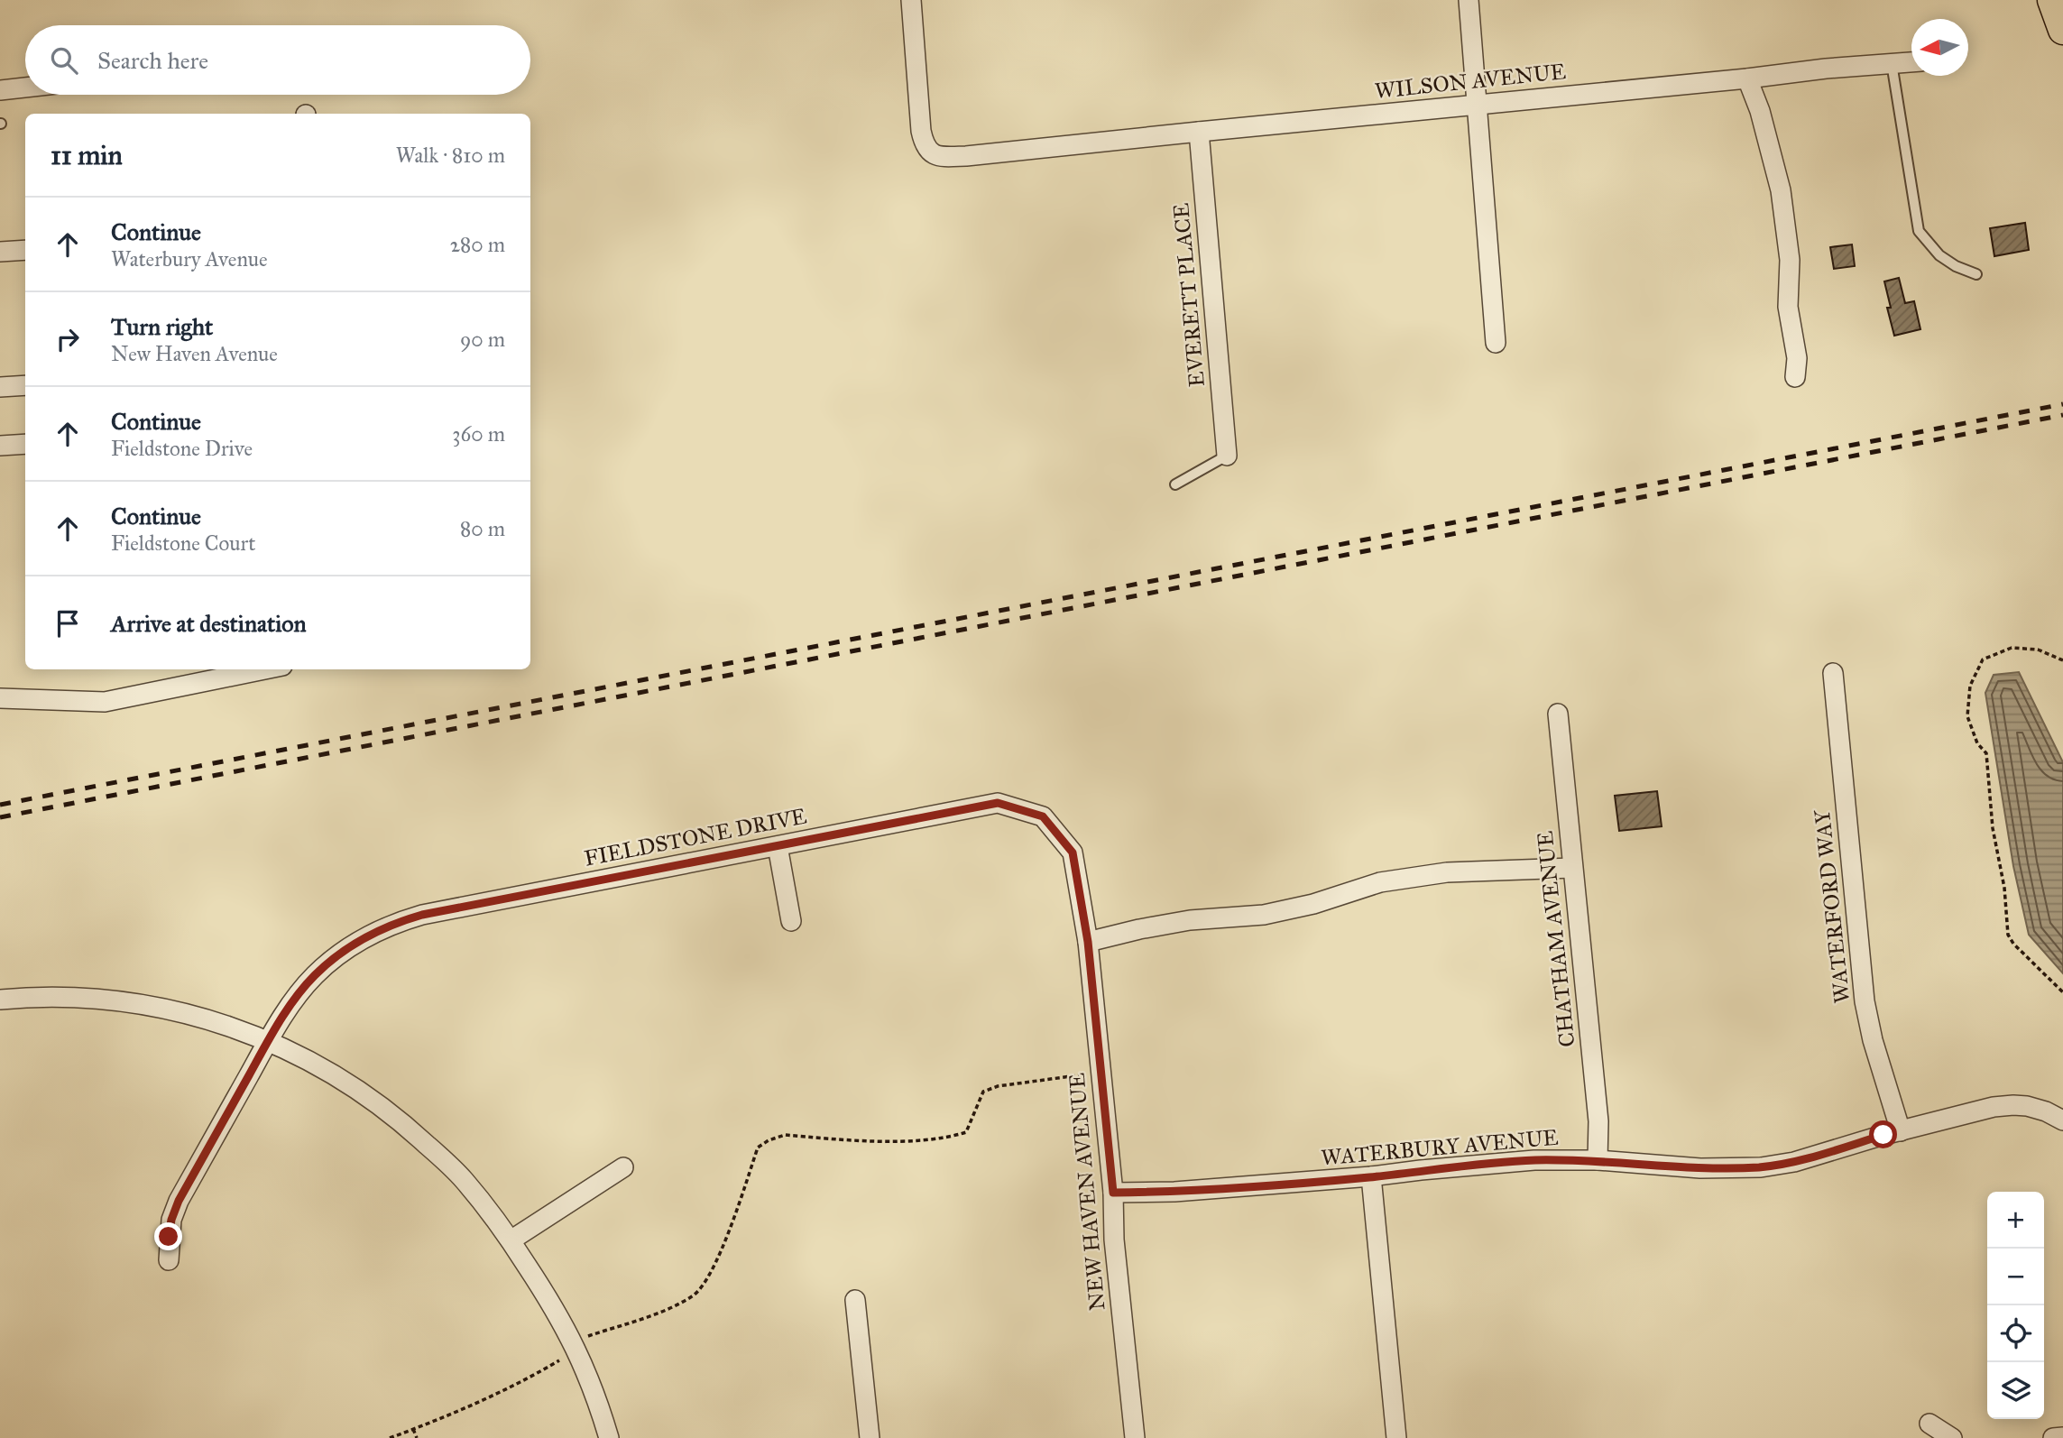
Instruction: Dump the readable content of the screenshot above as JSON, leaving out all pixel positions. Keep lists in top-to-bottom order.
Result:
{
  "streets": {
    "street": [
      "WILSON AVENUE",
      "EVERETT PLACE",
      "FIELDSTONE DRIVE",
      "WATERFORD WAY",
      "CHATHAM AVENUE",
      "WATERBURY AVENUE",
      "NEW HAVEN AVENUE"
    ]
  },
  "crossings": [
    ["WILSON AVENUE", "EVERETT PLACE"],
    ["FIELDSTONE DRIVE", "NEW HAVEN AVENUE"],
    ["WATERFORD WAY", "WATERBURY AVENUE"],
    ["CHATHAM AVENUE", "WATERBURY AVENUE"],
    ["WATERBURY AVENUE", "NEW HAVEN AVENUE"]
  ],
  "north": "left",
  "page": {
    "search": "Search here",
    "heading": ["11 min", "Walk · 810 m"],
    "list": [
      ["Continue", "Waterbury Avenue", "280 m"],
      ["Turn right", "New Haven Avenue", "90 m"],
      ["Continue", "Fieldstone Drive", "360 m"],
      ["Continue", "Fieldstone Court", "80 m"],
      "Arrive at destination"
    ],
    "map_buttons": ["+", "−"]
  }
}
